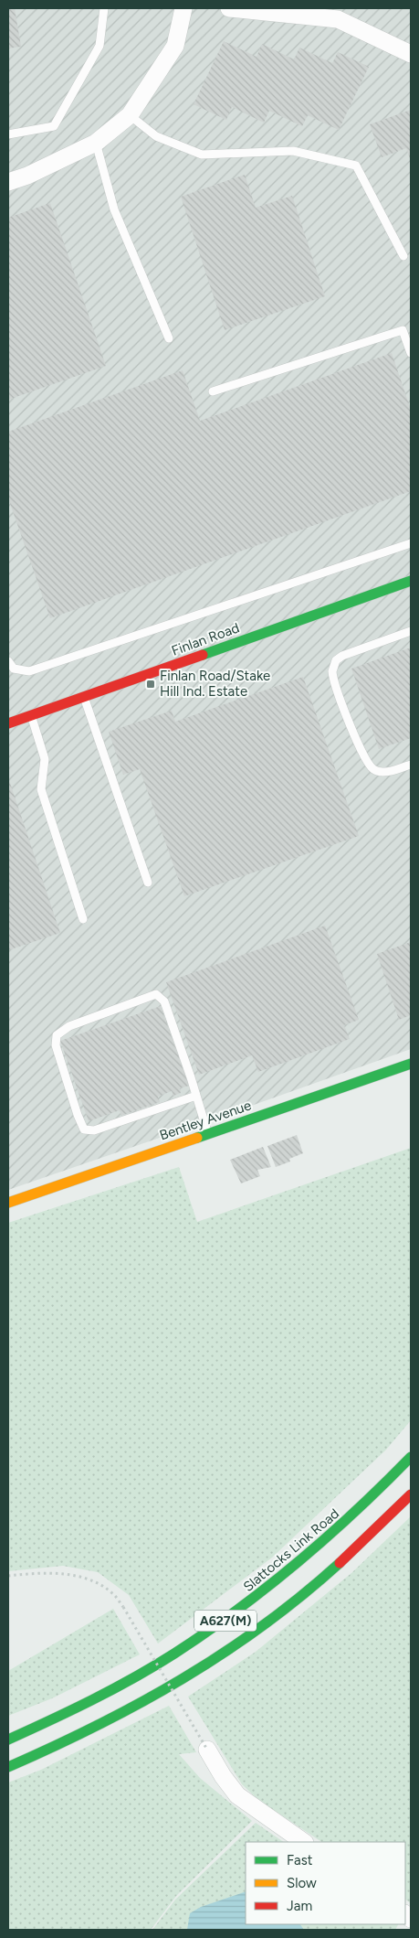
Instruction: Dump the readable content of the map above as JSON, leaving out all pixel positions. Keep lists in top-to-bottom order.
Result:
{
  "streets": {
    "main road": [
      "Finlan Road",
      "Bentley Avenue",
      "Slattocks Link Road",
      "A627(M)"
    ]
  },
  "places": {
    "transit": ["Finlan Road/Stake Hill Ind. Estate"]
  },
  "legend": ["Fast", "Slow", "Jam"]
}
